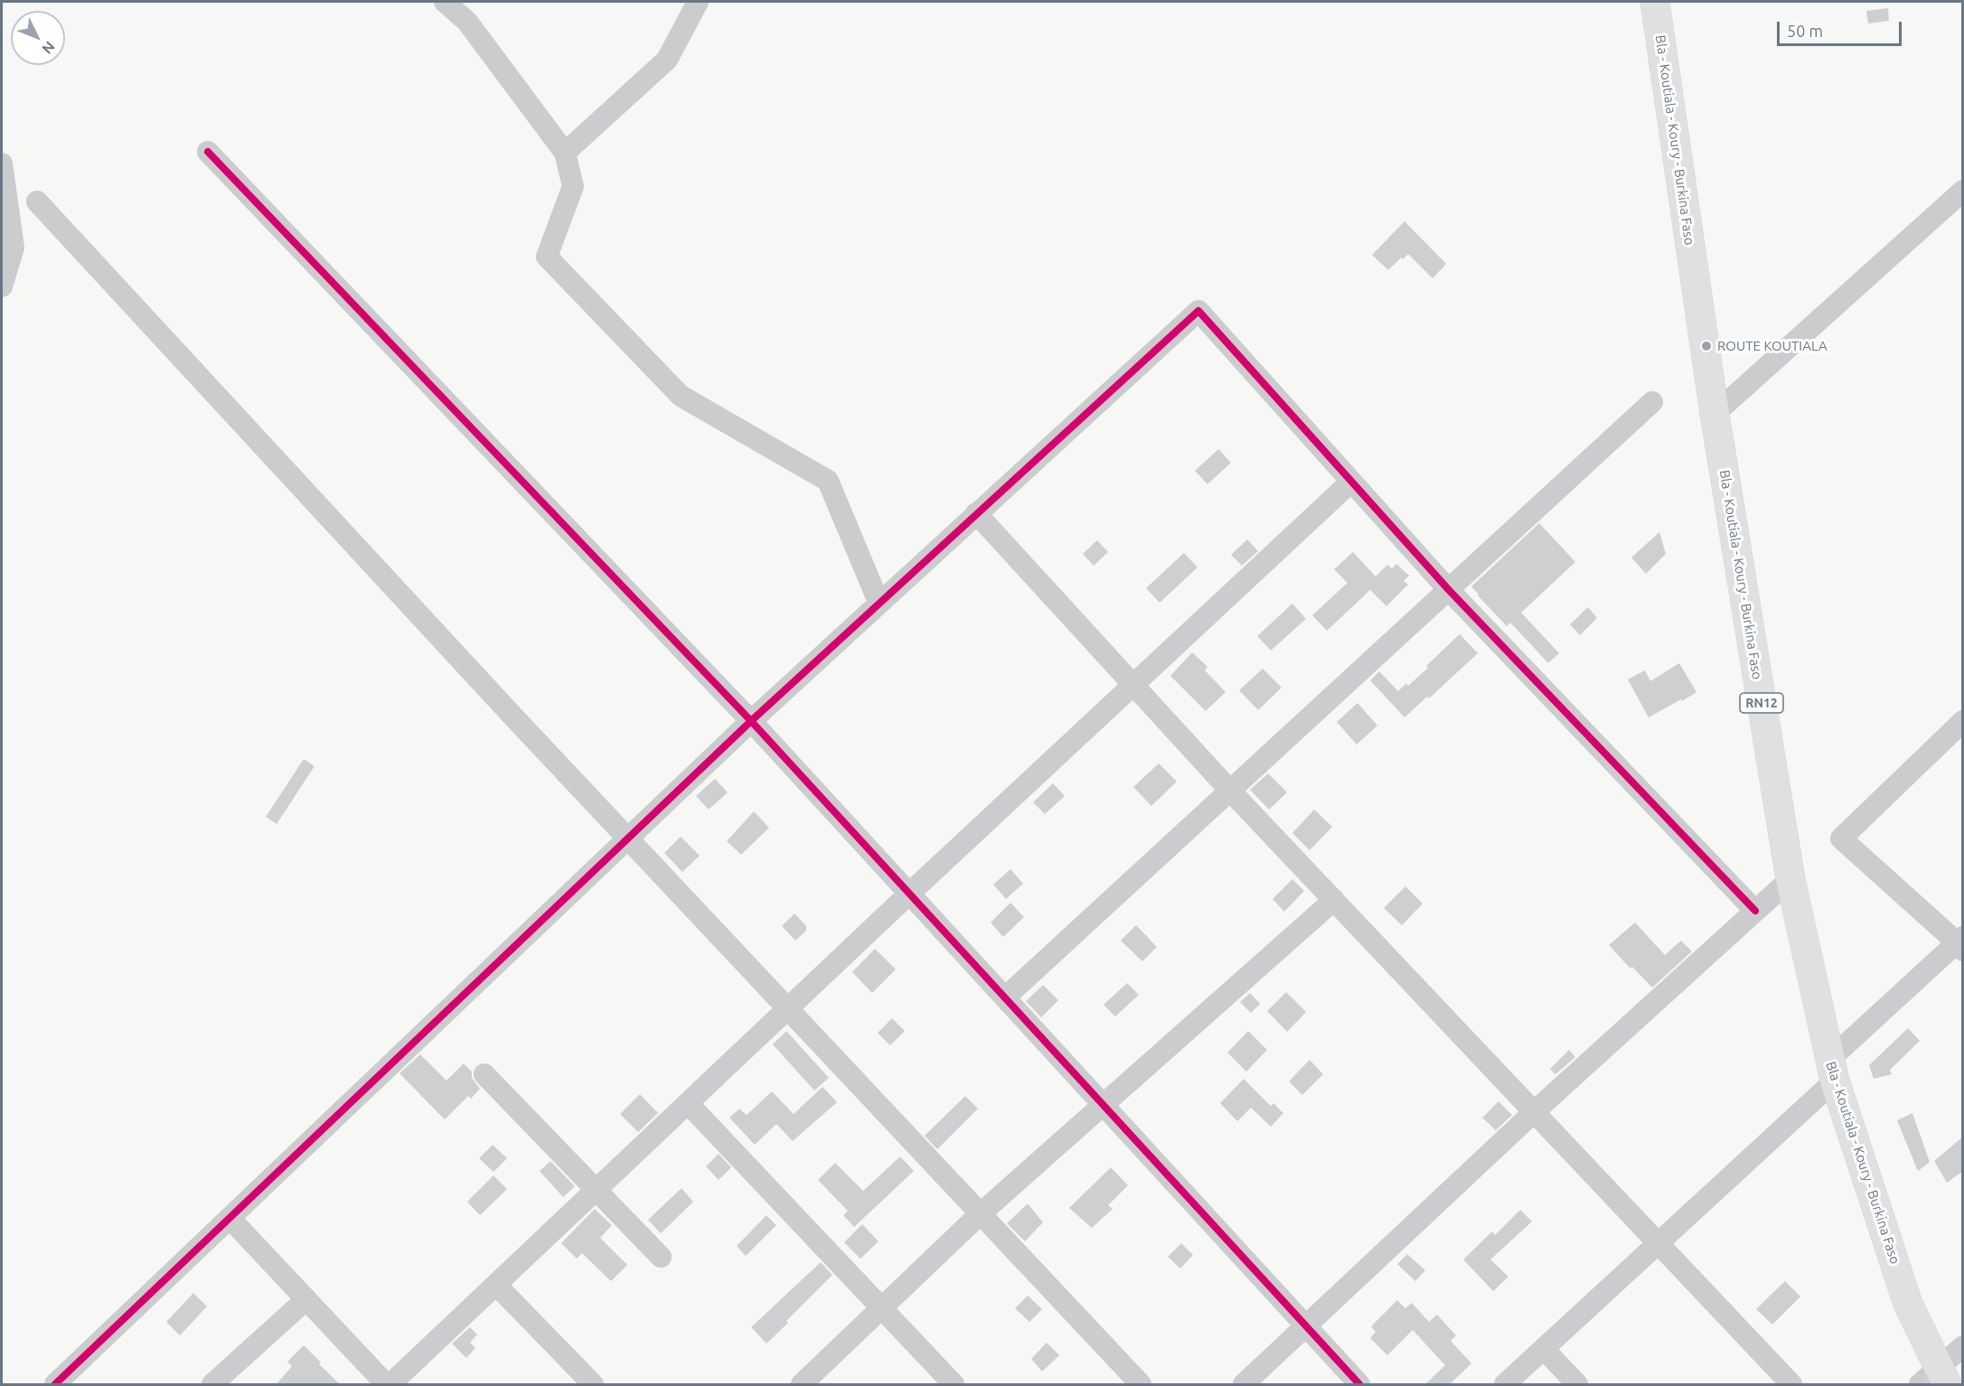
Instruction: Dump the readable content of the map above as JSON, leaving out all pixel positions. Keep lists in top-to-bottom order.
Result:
{
  "streets": {
    "main road": ["Bla - Koutiala - Koury - Burkina Faso", "RN12"]
  },
  "places": ["ROUTE KOUTIALA"],
  "scale_bar": "50 m",
  "north": "bottom right"
}
